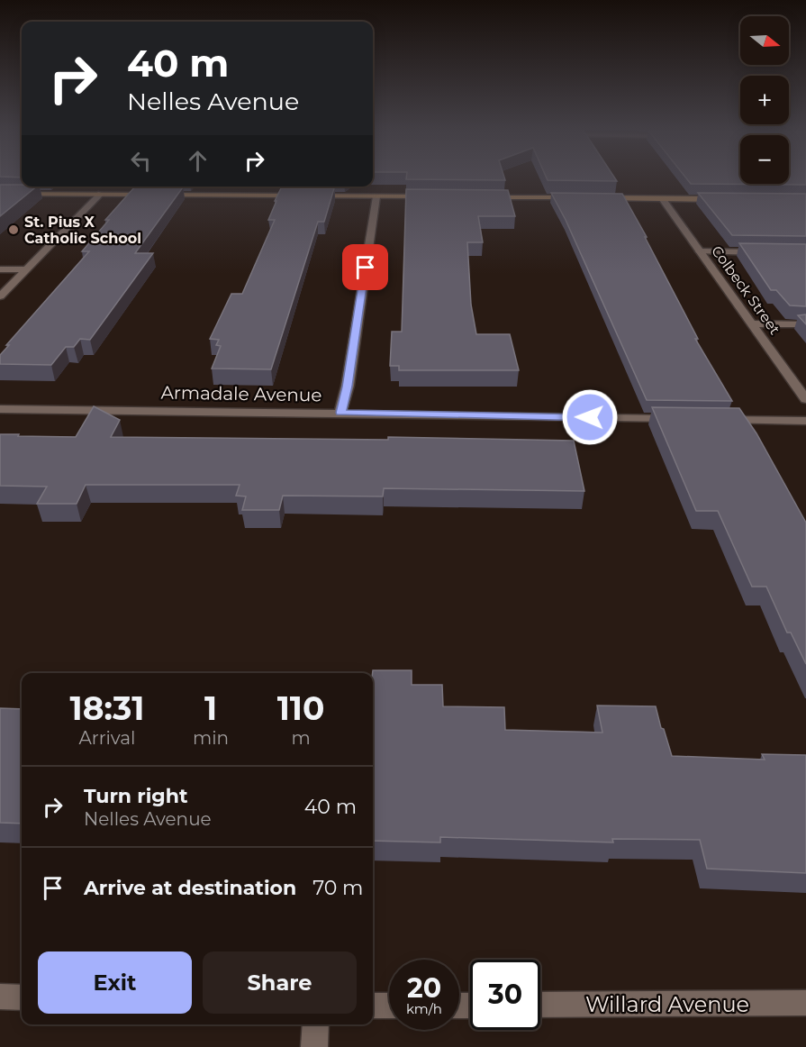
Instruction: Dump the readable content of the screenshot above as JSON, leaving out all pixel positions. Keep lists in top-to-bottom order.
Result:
{
  "streets": {
    "street": ["Colbeck Street", "Armadale Avenue", "Willard Avenue"]
  },
  "places": ["St. Pius X Catholic School"],
  "north": "right",
  "page": {
    "map_buttons": ["+", "−"],
    "turn": ["40 m", "Nelles Avenue"],
    "eta": [
      "18:31",
      "Arrival",
      "1",
      "min",
      "110",
      "m"
    ],
    "list": [
      {
        "name": "Turn right",
        "note": "Nelles Avenue",
        "value": "40 m"
      },
      {
        "name": "Arrive at destination",
        "value": "70 m"
      }
    ],
    "buttons": ["Exit", "Share"],
    "speed": "20 km/h",
    "limit": "30"
  }
}
